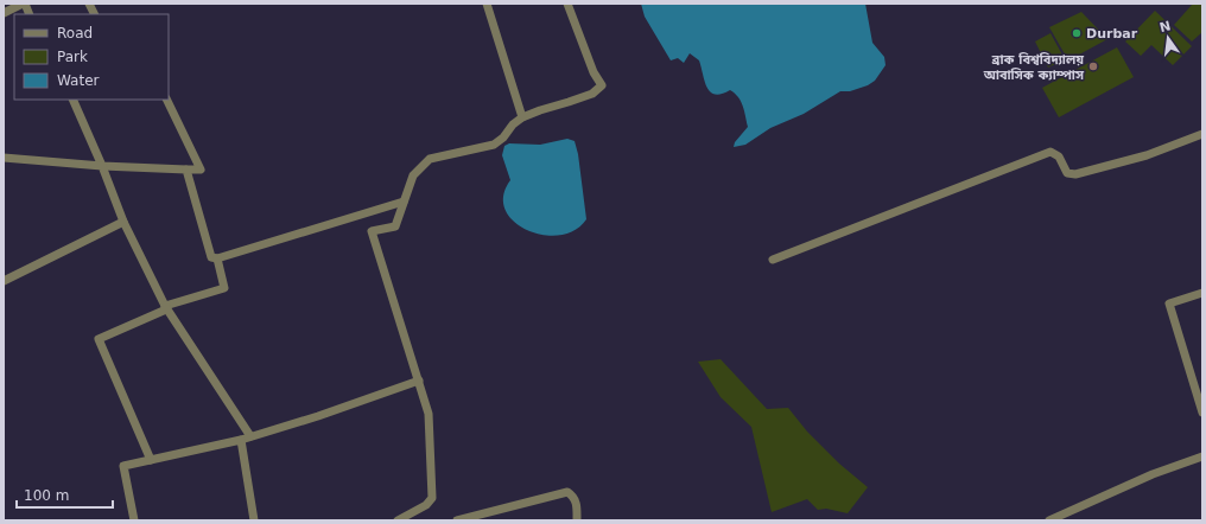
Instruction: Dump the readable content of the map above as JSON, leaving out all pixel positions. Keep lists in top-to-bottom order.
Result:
{
  "places": ["Durbar", "ব্রাক বিশ্ববিদ্যালয় আবাসিক ক্যাম্পাস"],
  "legend": ["Road", "Park", "Water"],
  "scale_bar": "100 m",
  "north": "top"
}
